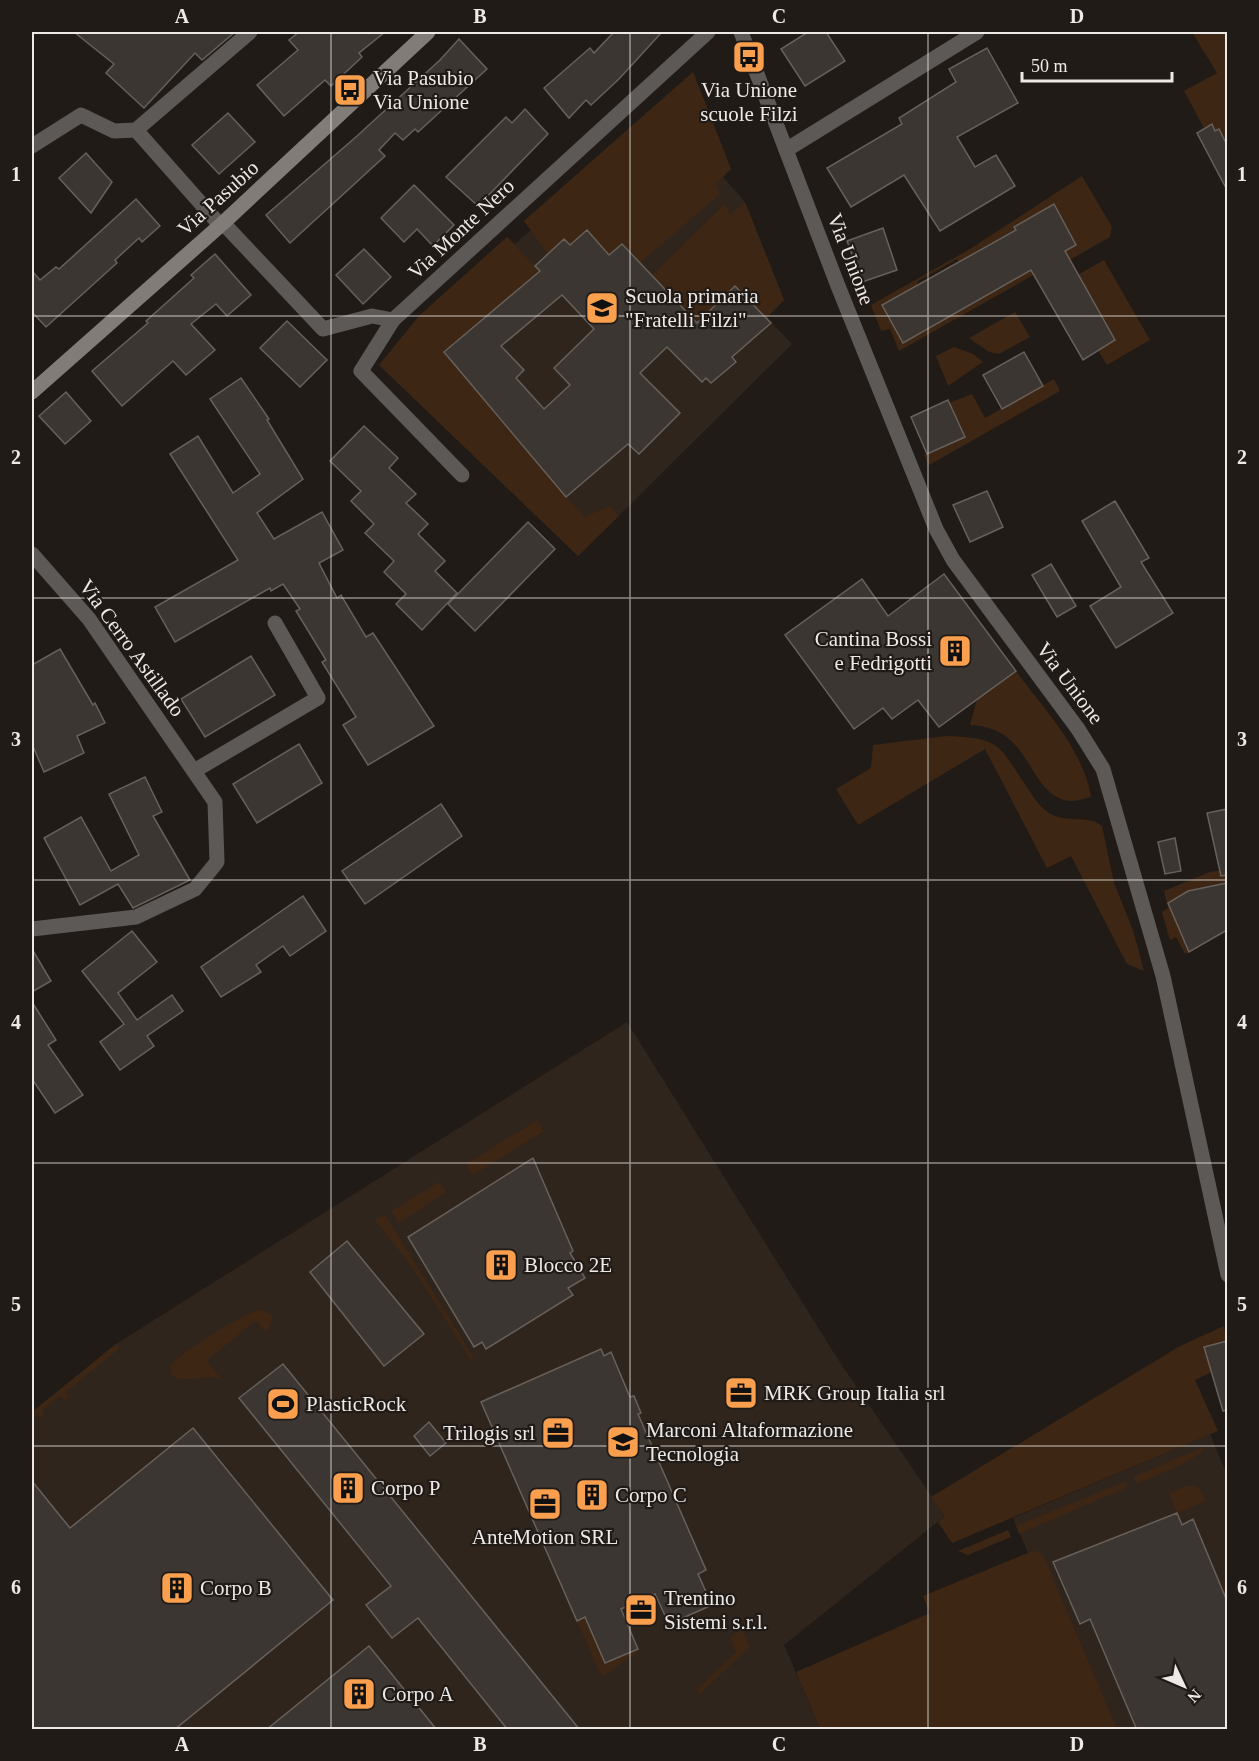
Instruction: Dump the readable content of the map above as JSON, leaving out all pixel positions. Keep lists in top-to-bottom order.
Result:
{
  "streets": {
    "street": [
      "Via Pasubio",
      "Via Monte Nero",
      "Via Unione",
      "Via Cerro Astillado"
    ]
  },
  "places": {
    "bus stop": ["Via Unione scuole Filzi", "Via Pasubio Via Unione"],
    "school or university": ["Scuola primaria \"Fratelli Filzi\"", "Marconi Altaformazione Tecnologia"],
    "building": [
      "Cantina Bossi e Fedrigotti",
      "Blocco 2E",
      "Corpo P",
      "Corpo C",
      "Corpo B",
      "Corpo A"
    ],
    "office": [
      "MRK Group Italia srl",
      "Trilogis srl",
      "AnteMotion SRL",
      "Trentino Sistemi s.r.l."
    ],
    "sports": ["PlasticRock"]
  },
  "scale_bar": "50 m",
  "north": "bottom right",
  "grid": {
    "columns": [
      "A",
      "B",
      "C",
      "D"
    ],
    "rows": [
      "1",
      "2",
      "3",
      "4",
      "5",
      "6"
    ]
  }
}
